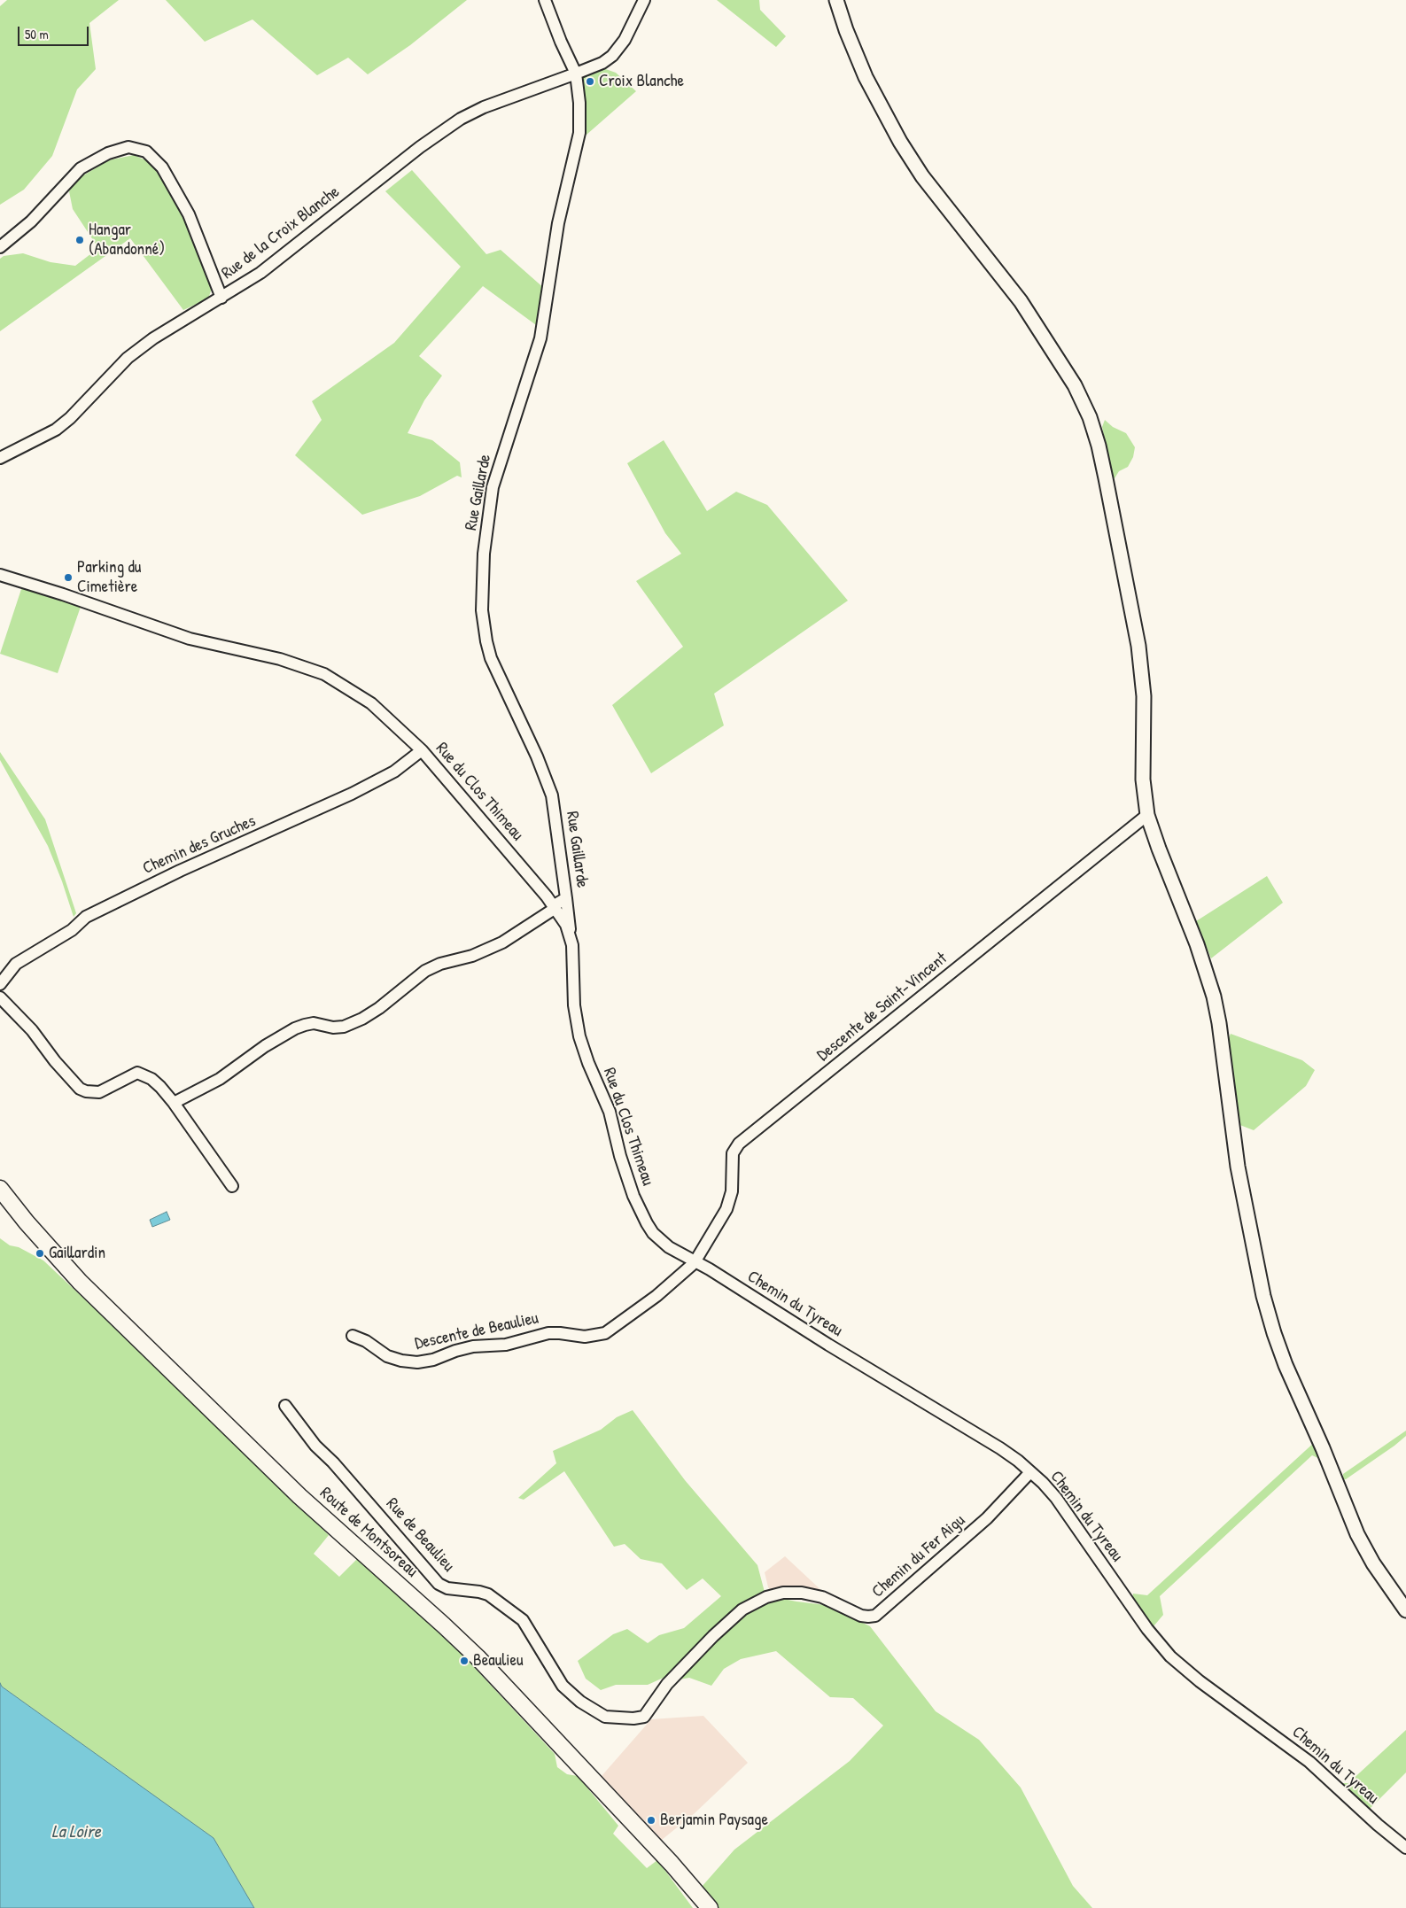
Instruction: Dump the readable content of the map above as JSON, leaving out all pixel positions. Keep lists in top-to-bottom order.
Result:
{
  "streets": {
    "main road": ["Route de Montsoreau"],
    "street": [
      "Rue de la Croix Blanche",
      "Rue Gaillarde",
      "Rue du Clos Thimeau",
      "Chemin des Gruches",
      "Descente de Saint-Vincent",
      "Chemin du Tyreau",
      "Descente de Beaulieu",
      "Rue de Beaulieu",
      "Chemin du Fer Aigu"
    ]
  },
  "crossings": [
    ["Rue de la Croix Blanche", "Rue Gaillarde"],
    ["Rue Gaillarde", "Rue du Clos Thimeau"],
    ["Rue du Clos Thimeau", "Chemin des Gruches"],
    ["Rue du Clos Thimeau", "Descente de Saint-Vincent"],
    ["Rue du Clos Thimeau", "Chemin du Tyreau"],
    ["Rue du Clos Thimeau", "Descente de Beaulieu"],
    ["Descente de Saint-Vincent", "Chemin du Tyreau"],
    ["Descente de Saint-Vincent", "Descente de Beaulieu"],
    ["Chemin du Tyreau", "Descente de Beaulieu"],
    ["Chemin du Tyreau", "Chemin du Fer Aigu"],
    ["Rue de Beaulieu", "Chemin du Fer Aigu"]
  ],
  "water": ["La Loire"],
  "places": [
    "Croix Blanche",
    "Hangar (Abandonné)",
    "Parking du Cimetière",
    "Gaillardin",
    "Beaulieu",
    "Berjamin Paysage"
  ],
  "scale_bar": "50 m"
}
